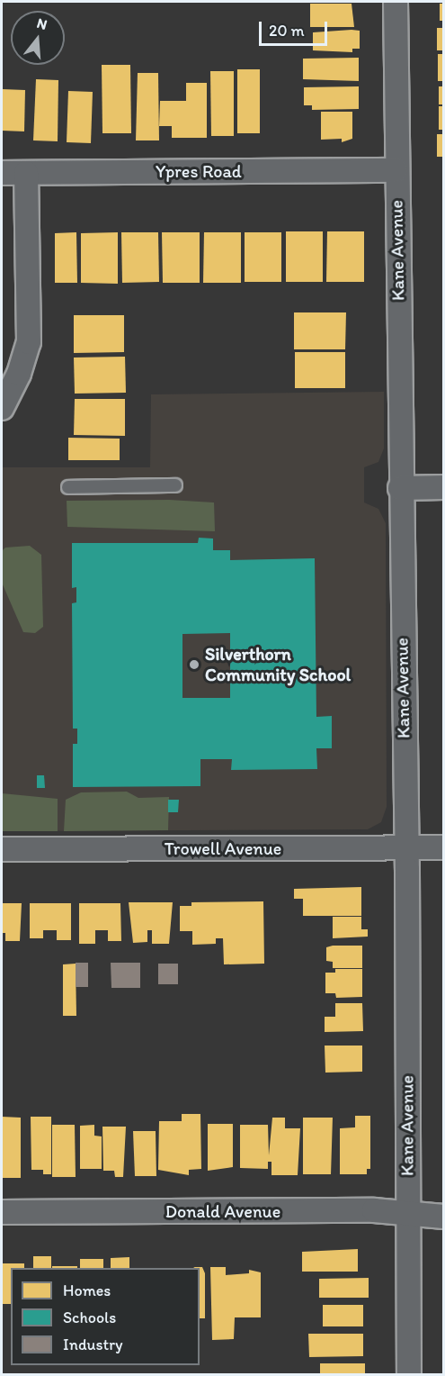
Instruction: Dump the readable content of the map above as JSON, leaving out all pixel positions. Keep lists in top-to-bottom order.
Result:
{
  "streets": {
    "street": [
      "Ypres Road",
      "Kane Avenue",
      "Trowell Avenue",
      "Donald Avenue"
    ]
  },
  "crossings": [
    ["Ypres Road", "Kane Avenue"],
    ["Kane Avenue", "Trowell Avenue"],
    ["Kane Avenue", "Donald Avenue"]
  ],
  "places": ["Silverthorn Community School"],
  "legend": ["Homes", "Schools", "Industry"],
  "scale_bar": "20 m",
  "north": "top"
}
